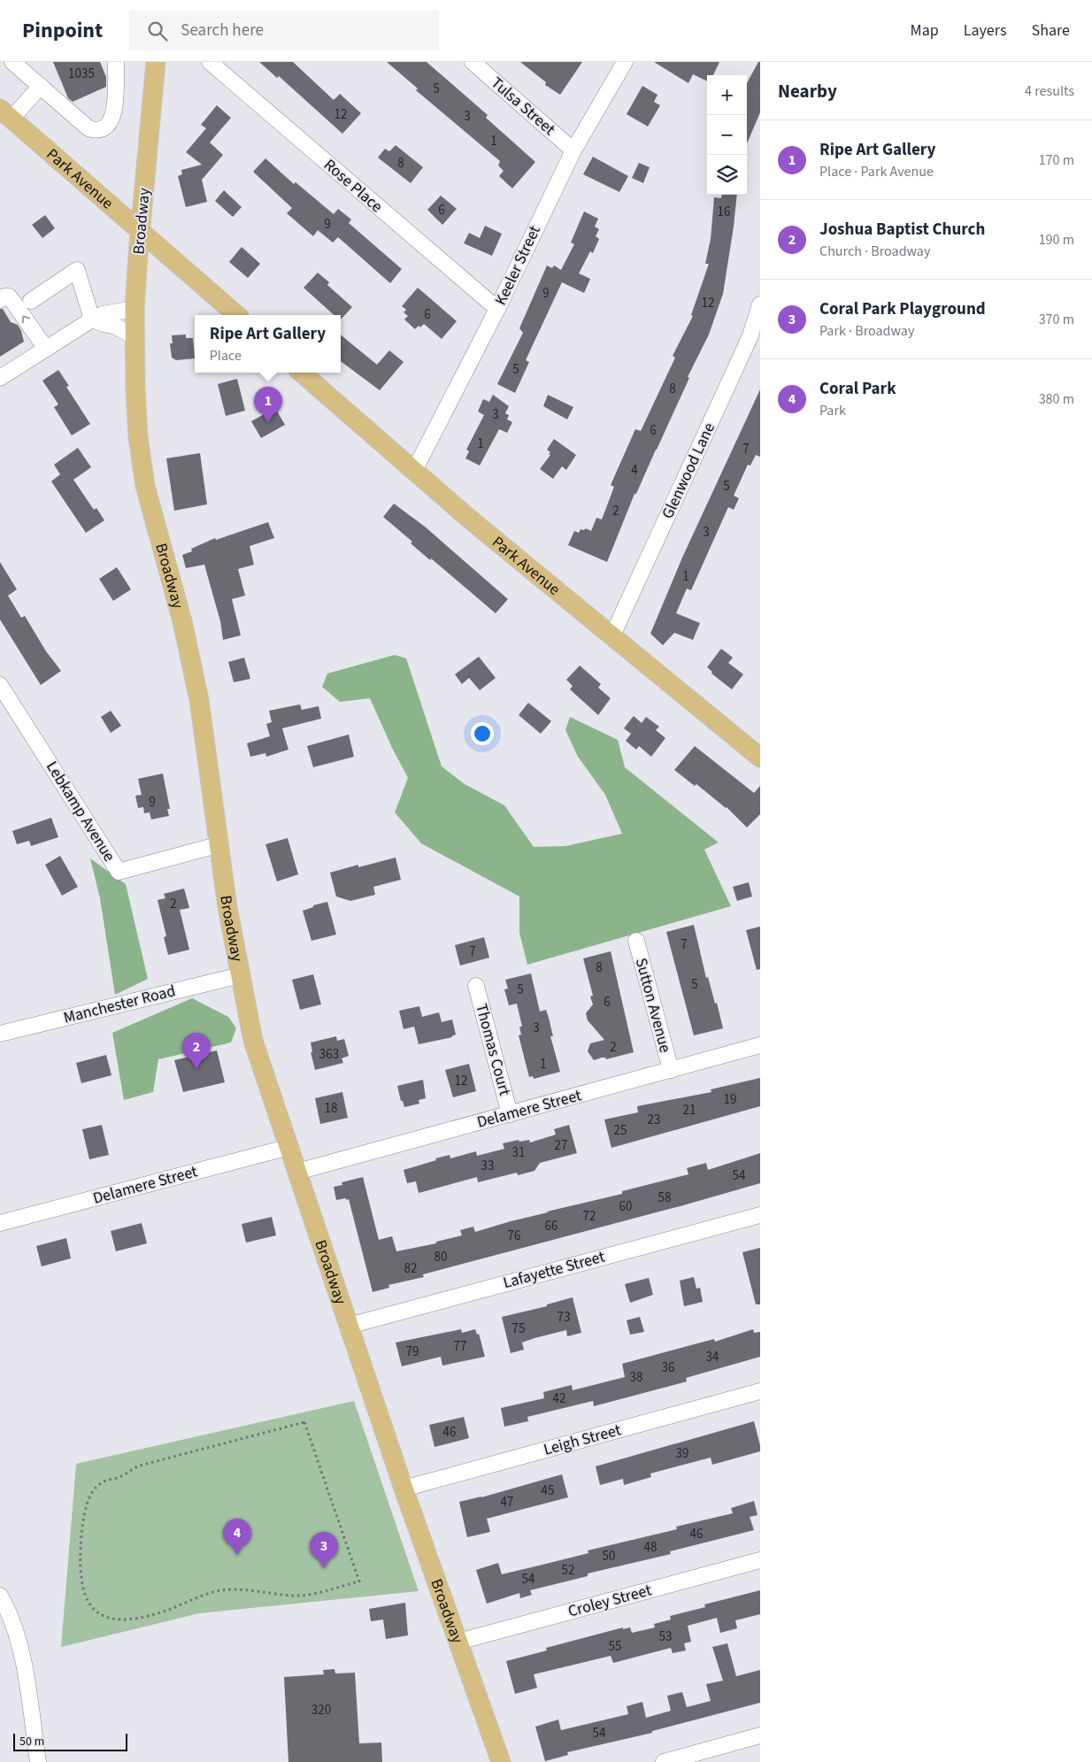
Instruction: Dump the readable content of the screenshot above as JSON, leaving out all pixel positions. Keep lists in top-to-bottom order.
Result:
{
  "streets": {
    "main road": ["Park Avenue", "Broadway"],
    "street": [
      "Tulsa Street",
      "Rose Place",
      "Keeler Street",
      "Glenwood Lane",
      "Lebkamp Avenue",
      "Manchester Road",
      "Sutton Avenue",
      "Thomas Court",
      "Delamere Street",
      "Lafayette Street",
      "Leigh Street",
      "Croley Street"
    ]
  },
  "crossings": [
    ["Tulsa Street", "Keeler Street"],
    ["Park Avenue", "Broadway"],
    ["Park Avenue", "Keeler Street"],
    ["Park Avenue", "Glenwood Lane"],
    ["Rose Place", "Keeler Street"],
    ["Broadway", "Lebkamp Avenue"],
    ["Broadway", "Manchester Road"],
    ["Broadway", "Delamere Street"],
    ["Broadway", "Lafayette Street"],
    ["Broadway", "Leigh Street"],
    ["Broadway", "Croley Street"],
    ["Sutton Avenue", "Delamere Street"],
    ["Thomas Court", "Delamere Street"]
  ],
  "house_numbers": [
    "1035",
    "5",
    "12",
    "3",
    "1",
    "8",
    "6",
    "16",
    "9",
    "9",
    "12",
    "6",
    "5",
    "8",
    "3",
    "6",
    "1",
    "7",
    "4",
    "5",
    "2",
    "3",
    "1",
    "9",
    "2",
    "7",
    "7",
    "8",
    "5",
    "5",
    "6",
    "3",
    "2",
    "363",
    "1",
    "12",
    "19",
    "18",
    "21",
    "23",
    "25",
    "27",
    "31",
    "33",
    "54",
    "58",
    "60",
    "72",
    "66",
    "76",
    "80",
    "82",
    "73",
    "75",
    "77",
    "79",
    "34",
    "36",
    "38",
    "42",
    "46",
    "39",
    "45",
    "47",
    "46",
    "48",
    "50",
    "52",
    "54",
    "53",
    "55",
    "320",
    "54"
  ],
  "scale_bar": "50 m",
  "page": {
    "header": "Pinpoint",
    "search": "Search here",
    "nav": ["Map", "Layers", "Share"],
    "heading": ["Nearby", "4 results"],
    "map_buttons": ["+", "−"],
    "list": [
      {
        "mark": "1",
        "name": "Ripe Art Gallery",
        "note": "Place · Park Avenue",
        "value": "170 m"
      },
      {
        "mark": "2",
        "name": "Joshua Baptist Church",
        "note": "Church · Broadway",
        "value": "190 m"
      },
      {
        "mark": "3",
        "name": "Coral Park Playground",
        "note": "Park · Broadway",
        "value": "370 m"
      },
      {
        "mark": "4",
        "name": "Coral Park",
        "note": "Park",
        "value": "380 m"
      }
    ],
    "popup": ["Ripe Art Gallery", "Place"],
    "pins": [
      "1",
      "2",
      "4",
      "3"
    ],
    "scale": "50 m"
  }
}
